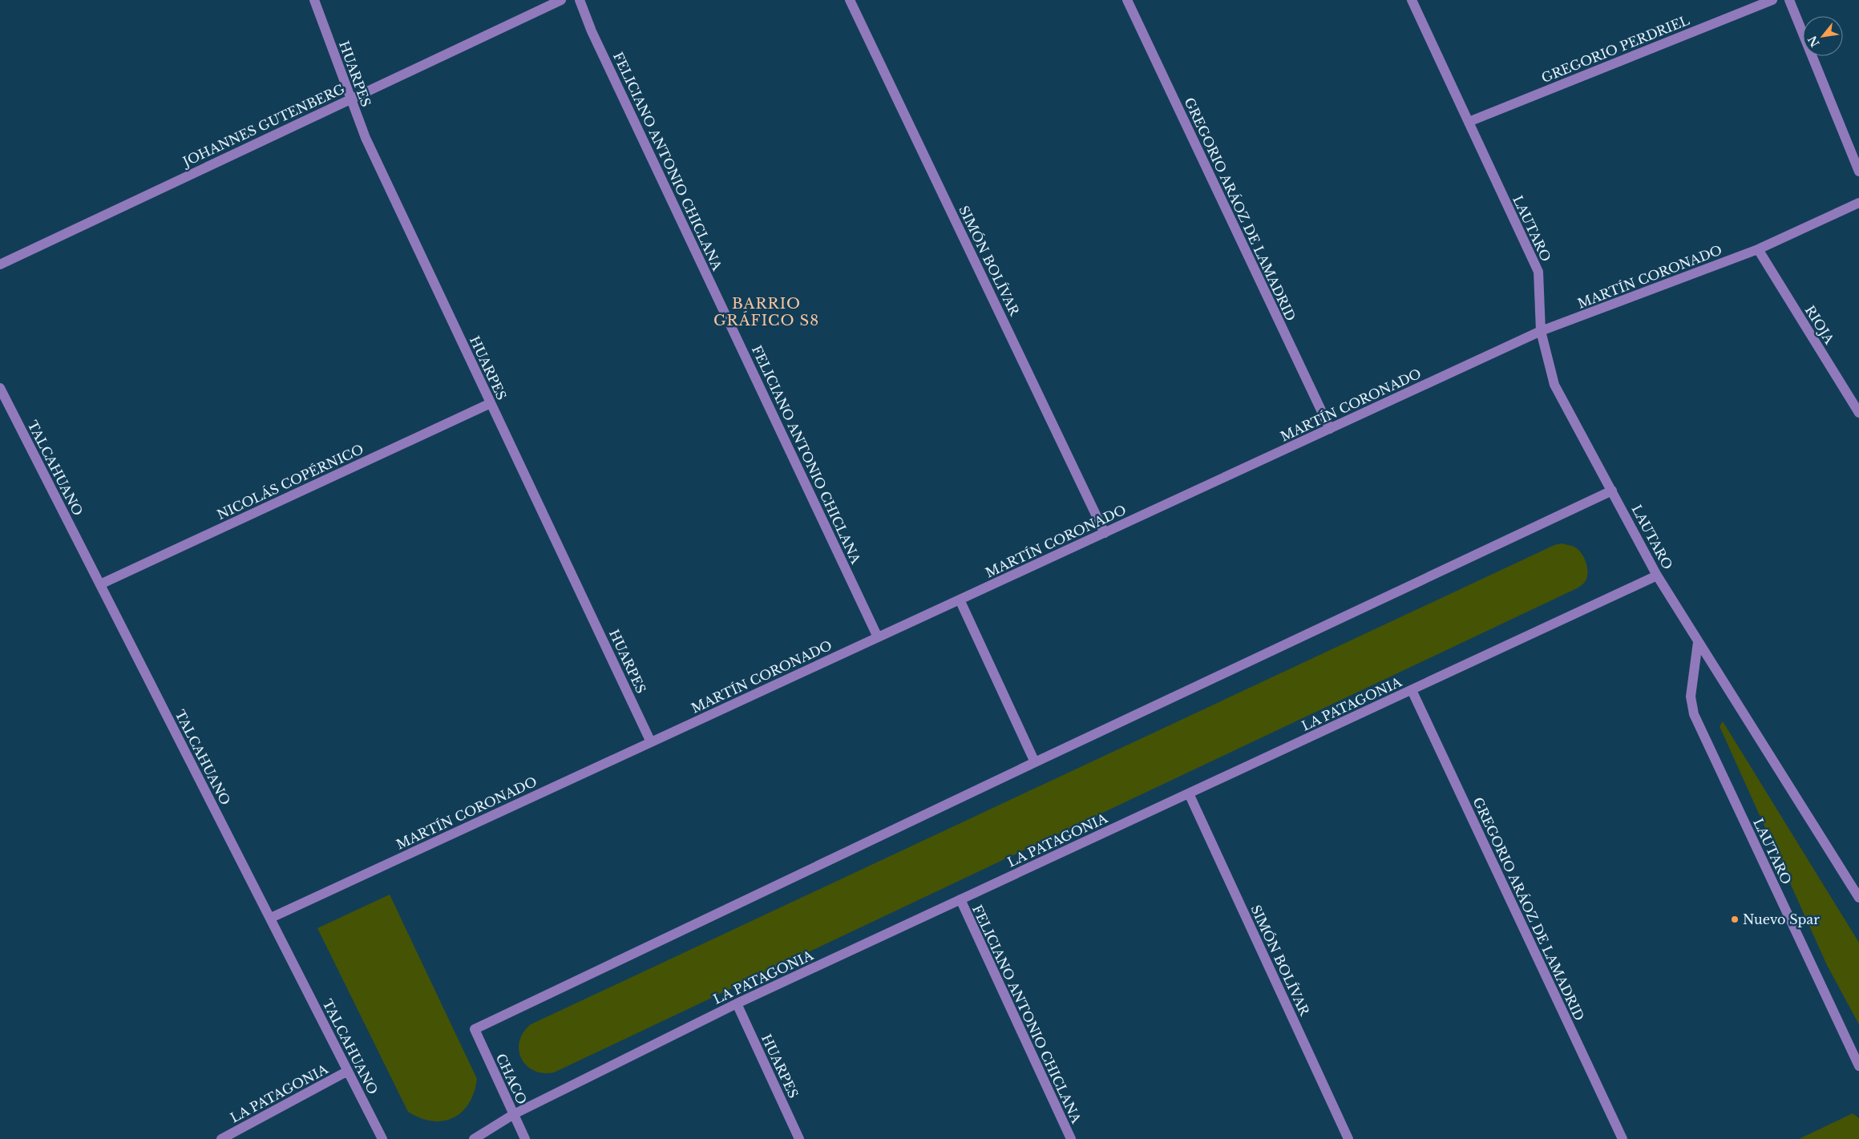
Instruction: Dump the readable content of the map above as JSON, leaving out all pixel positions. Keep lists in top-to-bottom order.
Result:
{
  "streets": {
    "street": [
      "GREGORIO PERDRIEL",
      "HUARPES",
      "JOHANNES GUTENBERG",
      "FELICIANO ANTONIO CHICLANA",
      "GREGORIO ARÁOZ DE LAMADRID",
      "LAUTARO",
      "SIMÓN BOLÍVAR",
      "MARTÍN CORONADO",
      "RIOJA",
      "TALCAHUANO",
      "NICOLÁS COPÉRNICO",
      "LA PATAGONIA",
      "CHACO"
    ]
  },
  "crossings": [
    ["GREGORIO PERDRIEL", "LAUTARO"],
    ["HUARPES", "JOHANNES GUTENBERG"],
    ["HUARPES", "MARTÍN CORONADO"],
    ["HUARPES", "NICOLÁS COPÉRNICO"],
    ["HUARPES", "LA PATAGONIA"],
    ["FELICIANO ANTONIO CHICLANA", "MARTÍN CORONADO"],
    ["FELICIANO ANTONIO CHICLANA", "LA PATAGONIA"],
    ["GREGORIO ARÁOZ DE LAMADRID", "MARTÍN CORONADO"],
    ["GREGORIO ARÁOZ DE LAMADRID", "LA PATAGONIA"],
    ["LAUTARO", "MARTÍN CORONADO"],
    ["LAUTARO", "LA PATAGONIA"],
    ["SIMÓN BOLÍVAR", "MARTÍN CORONADO"],
    ["SIMÓN BOLÍVAR", "LA PATAGONIA"],
    ["MARTÍN CORONADO", "RIOJA"],
    ["MARTÍN CORONADO", "TALCAHUANO"],
    ["TALCAHUANO", "NICOLÁS COPÉRNICO"],
    ["TALCAHUANO", "LA PATAGONIA"],
    ["LA PATAGONIA", "CHACO"]
  ],
  "districts": ["BARRIO GRÁFICO S8"],
  "places": ["Nuevo Spar"],
  "north": "bottom left"
}
